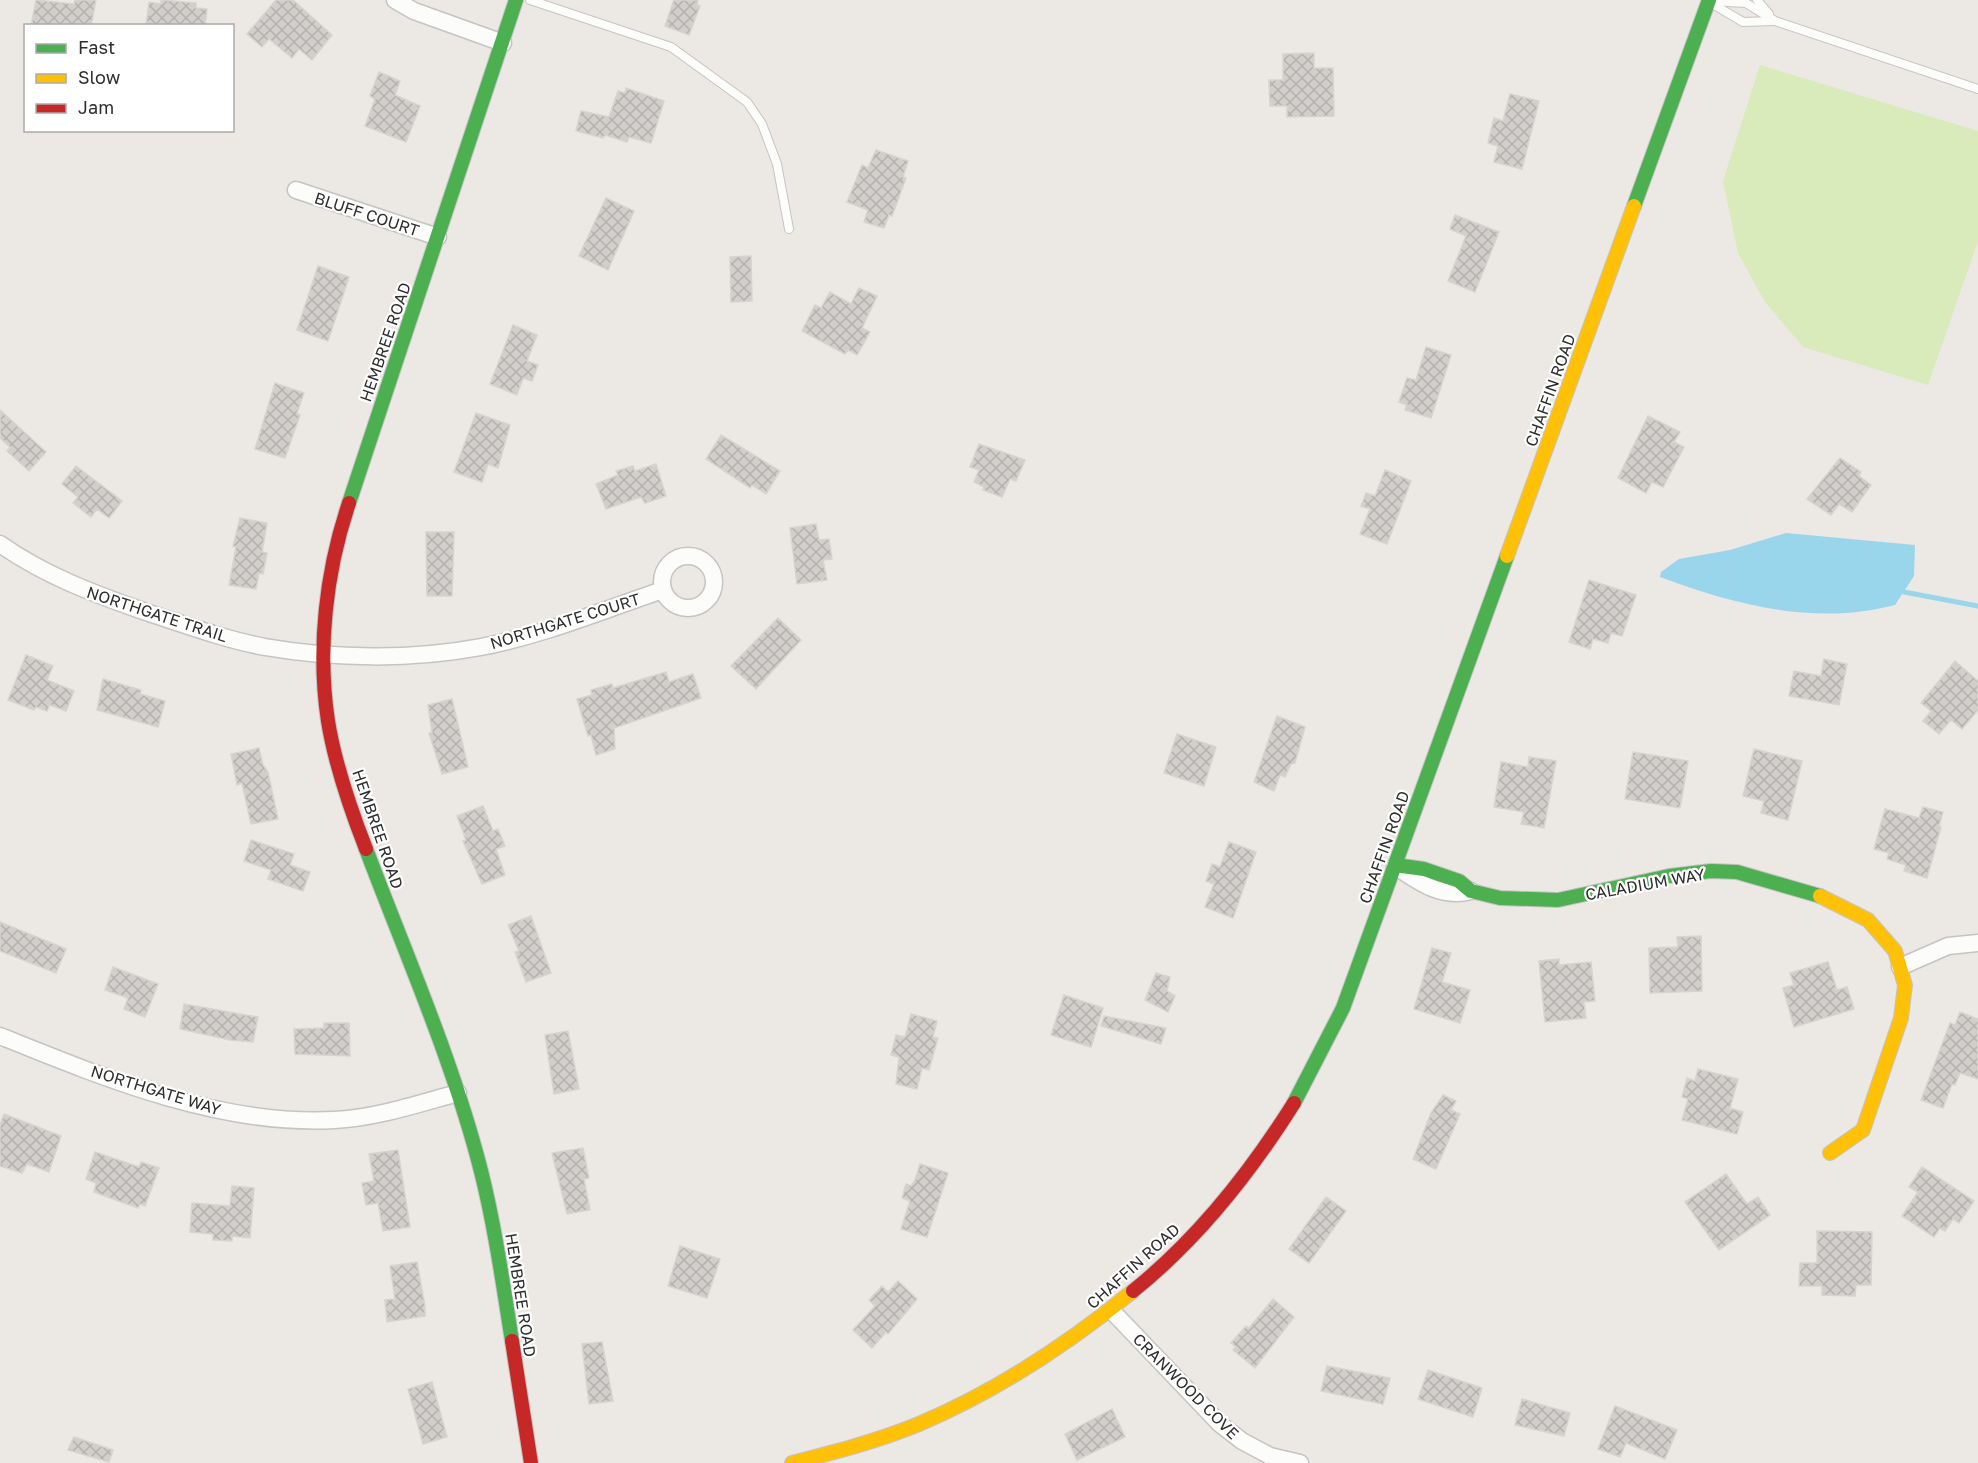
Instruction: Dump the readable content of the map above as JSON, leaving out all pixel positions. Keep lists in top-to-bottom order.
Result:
{
  "streets": {
    "street": [
      "BLUFF COURT",
      "HEMBREE ROAD",
      "CHAFFIN ROAD",
      "NORTHGATE TRAIL",
      "NORTHGATE COURT",
      "CALADIUM WAY",
      "NORTHGATE WAY",
      "CRANWOOD COVE"
    ]
  },
  "crossings": [
    ["BLUFF COURT", "HEMBREE ROAD"],
    ["HEMBREE ROAD", "NORTHGATE TRAIL"],
    ["HEMBREE ROAD", "NORTHGATE COURT"],
    ["HEMBREE ROAD", "NORTHGATE WAY"],
    ["CHAFFIN ROAD", "CALADIUM WAY"],
    ["CHAFFIN ROAD", "CRANWOOD COVE"],
    ["NORTHGATE TRAIL", "NORTHGATE COURT"]
  ],
  "legend": ["Fast", "Slow", "Jam"]
}
